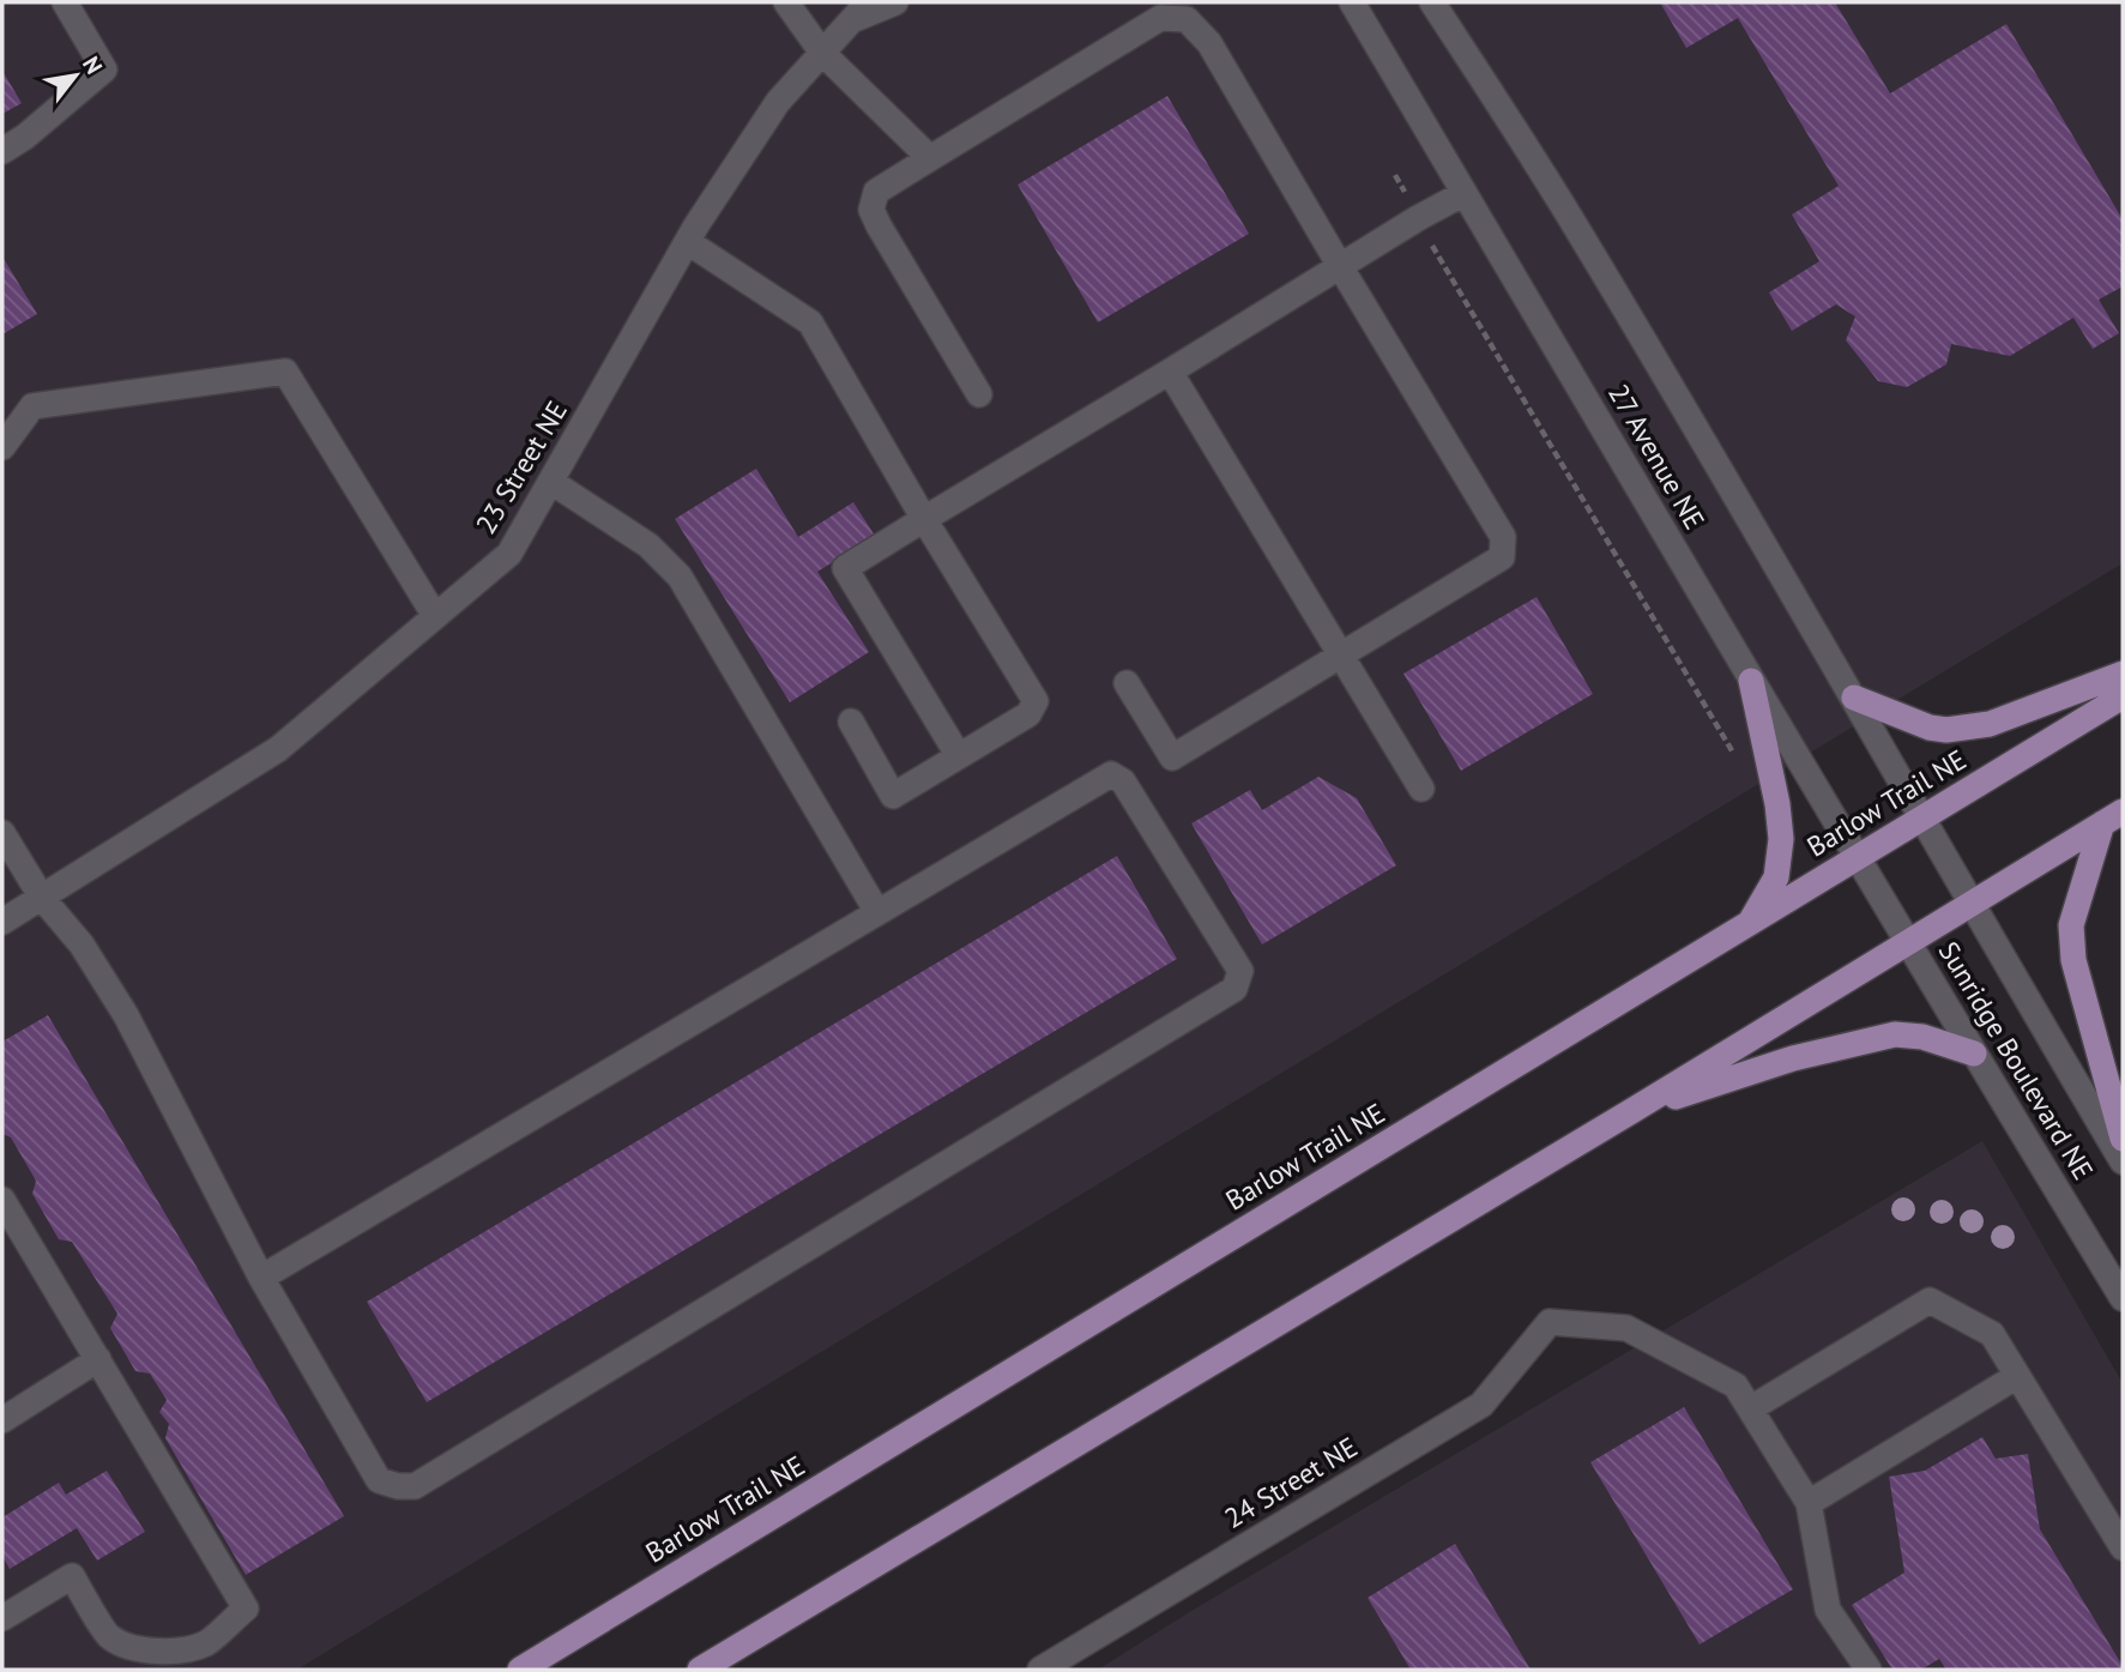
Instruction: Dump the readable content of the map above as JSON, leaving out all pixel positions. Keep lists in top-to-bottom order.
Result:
{
  "streets": {
    "main road": ["Barlow Trail NE"],
    "street": [
      "27 Avenue NE",
      "23 Street NE",
      "Sunridge Boulevard NE",
      "24 Street NE"
    ]
  },
  "crossings": [
    ["27 Avenue NE", "Barlow Trail NE"],
    ["27 Avenue NE", "Sunridge Boulevard NE"]
  ],
  "north": "top right"
}
